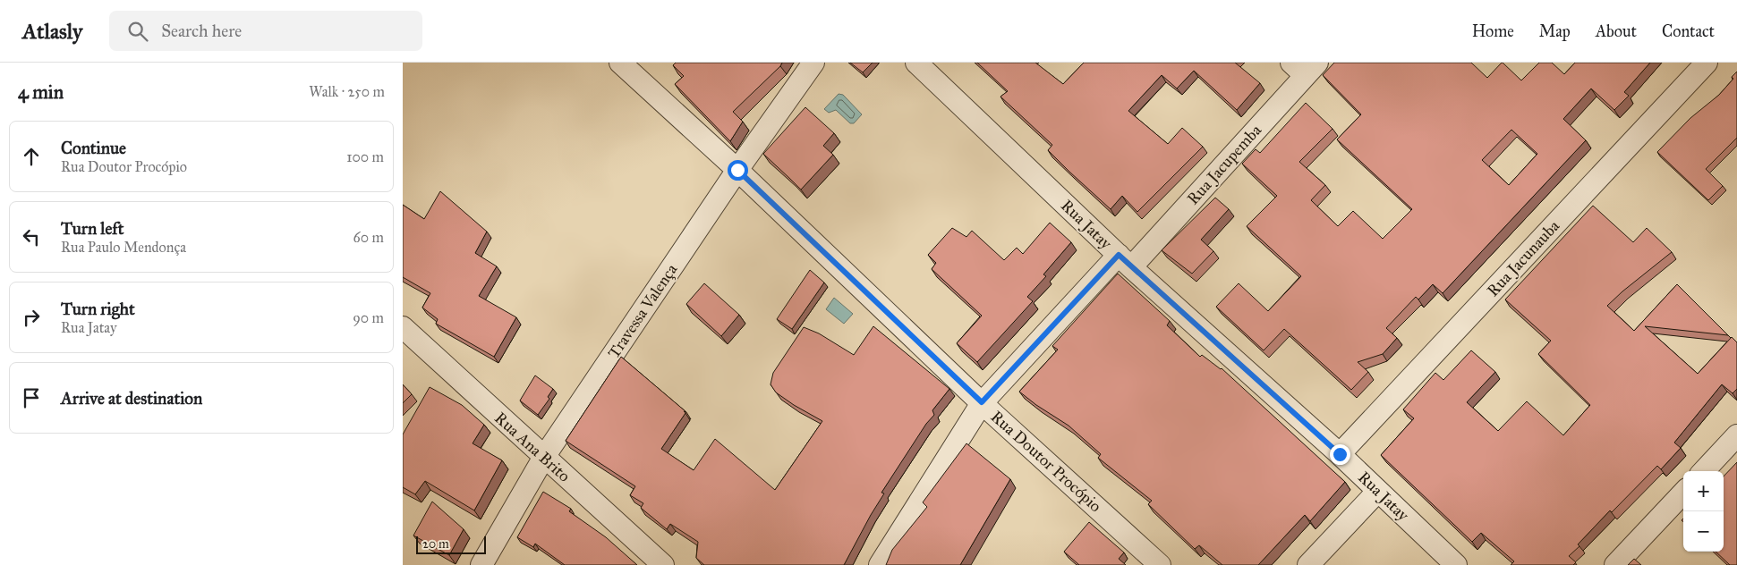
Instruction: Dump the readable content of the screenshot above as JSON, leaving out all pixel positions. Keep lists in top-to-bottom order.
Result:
{
  "streets": {
    "street": [
      "Rua Jacupemba",
      "Rua Jatay",
      "Rua Jacunauba",
      "Travessa Valença",
      "Rua Ana Brito",
      "Rua Doutor Procópio"
    ]
  },
  "crossings": [
    ["Rua Jacupemba", "Rua Jatay"],
    ["Rua Jacupemba", "Rua Doutor Procópio"],
    ["Rua Jatay", "Rua Jacunauba"],
    ["Travessa Valença", "Rua Ana Brito"],
    ["Travessa Valença", "Rua Doutor Procópio"]
  ],
  "scale_bar": "20 m",
  "page": {
    "header": "Atlasly",
    "search": "Search here",
    "nav": [
      "Home",
      "Map",
      "About",
      "Contact"
    ],
    "heading": ["4 min", "Walk · 250 m"],
    "list": [
      ["Continue", "Rua Doutor Procópio", "100 m"],
      ["Turn left", "Rua Paulo Mendonça", "60 m"],
      ["Turn right", "Rua Jatay", "90 m"],
      "Arrive at destination"
    ],
    "map_buttons": ["+", "−"],
    "scale": "20 m"
  }
}
